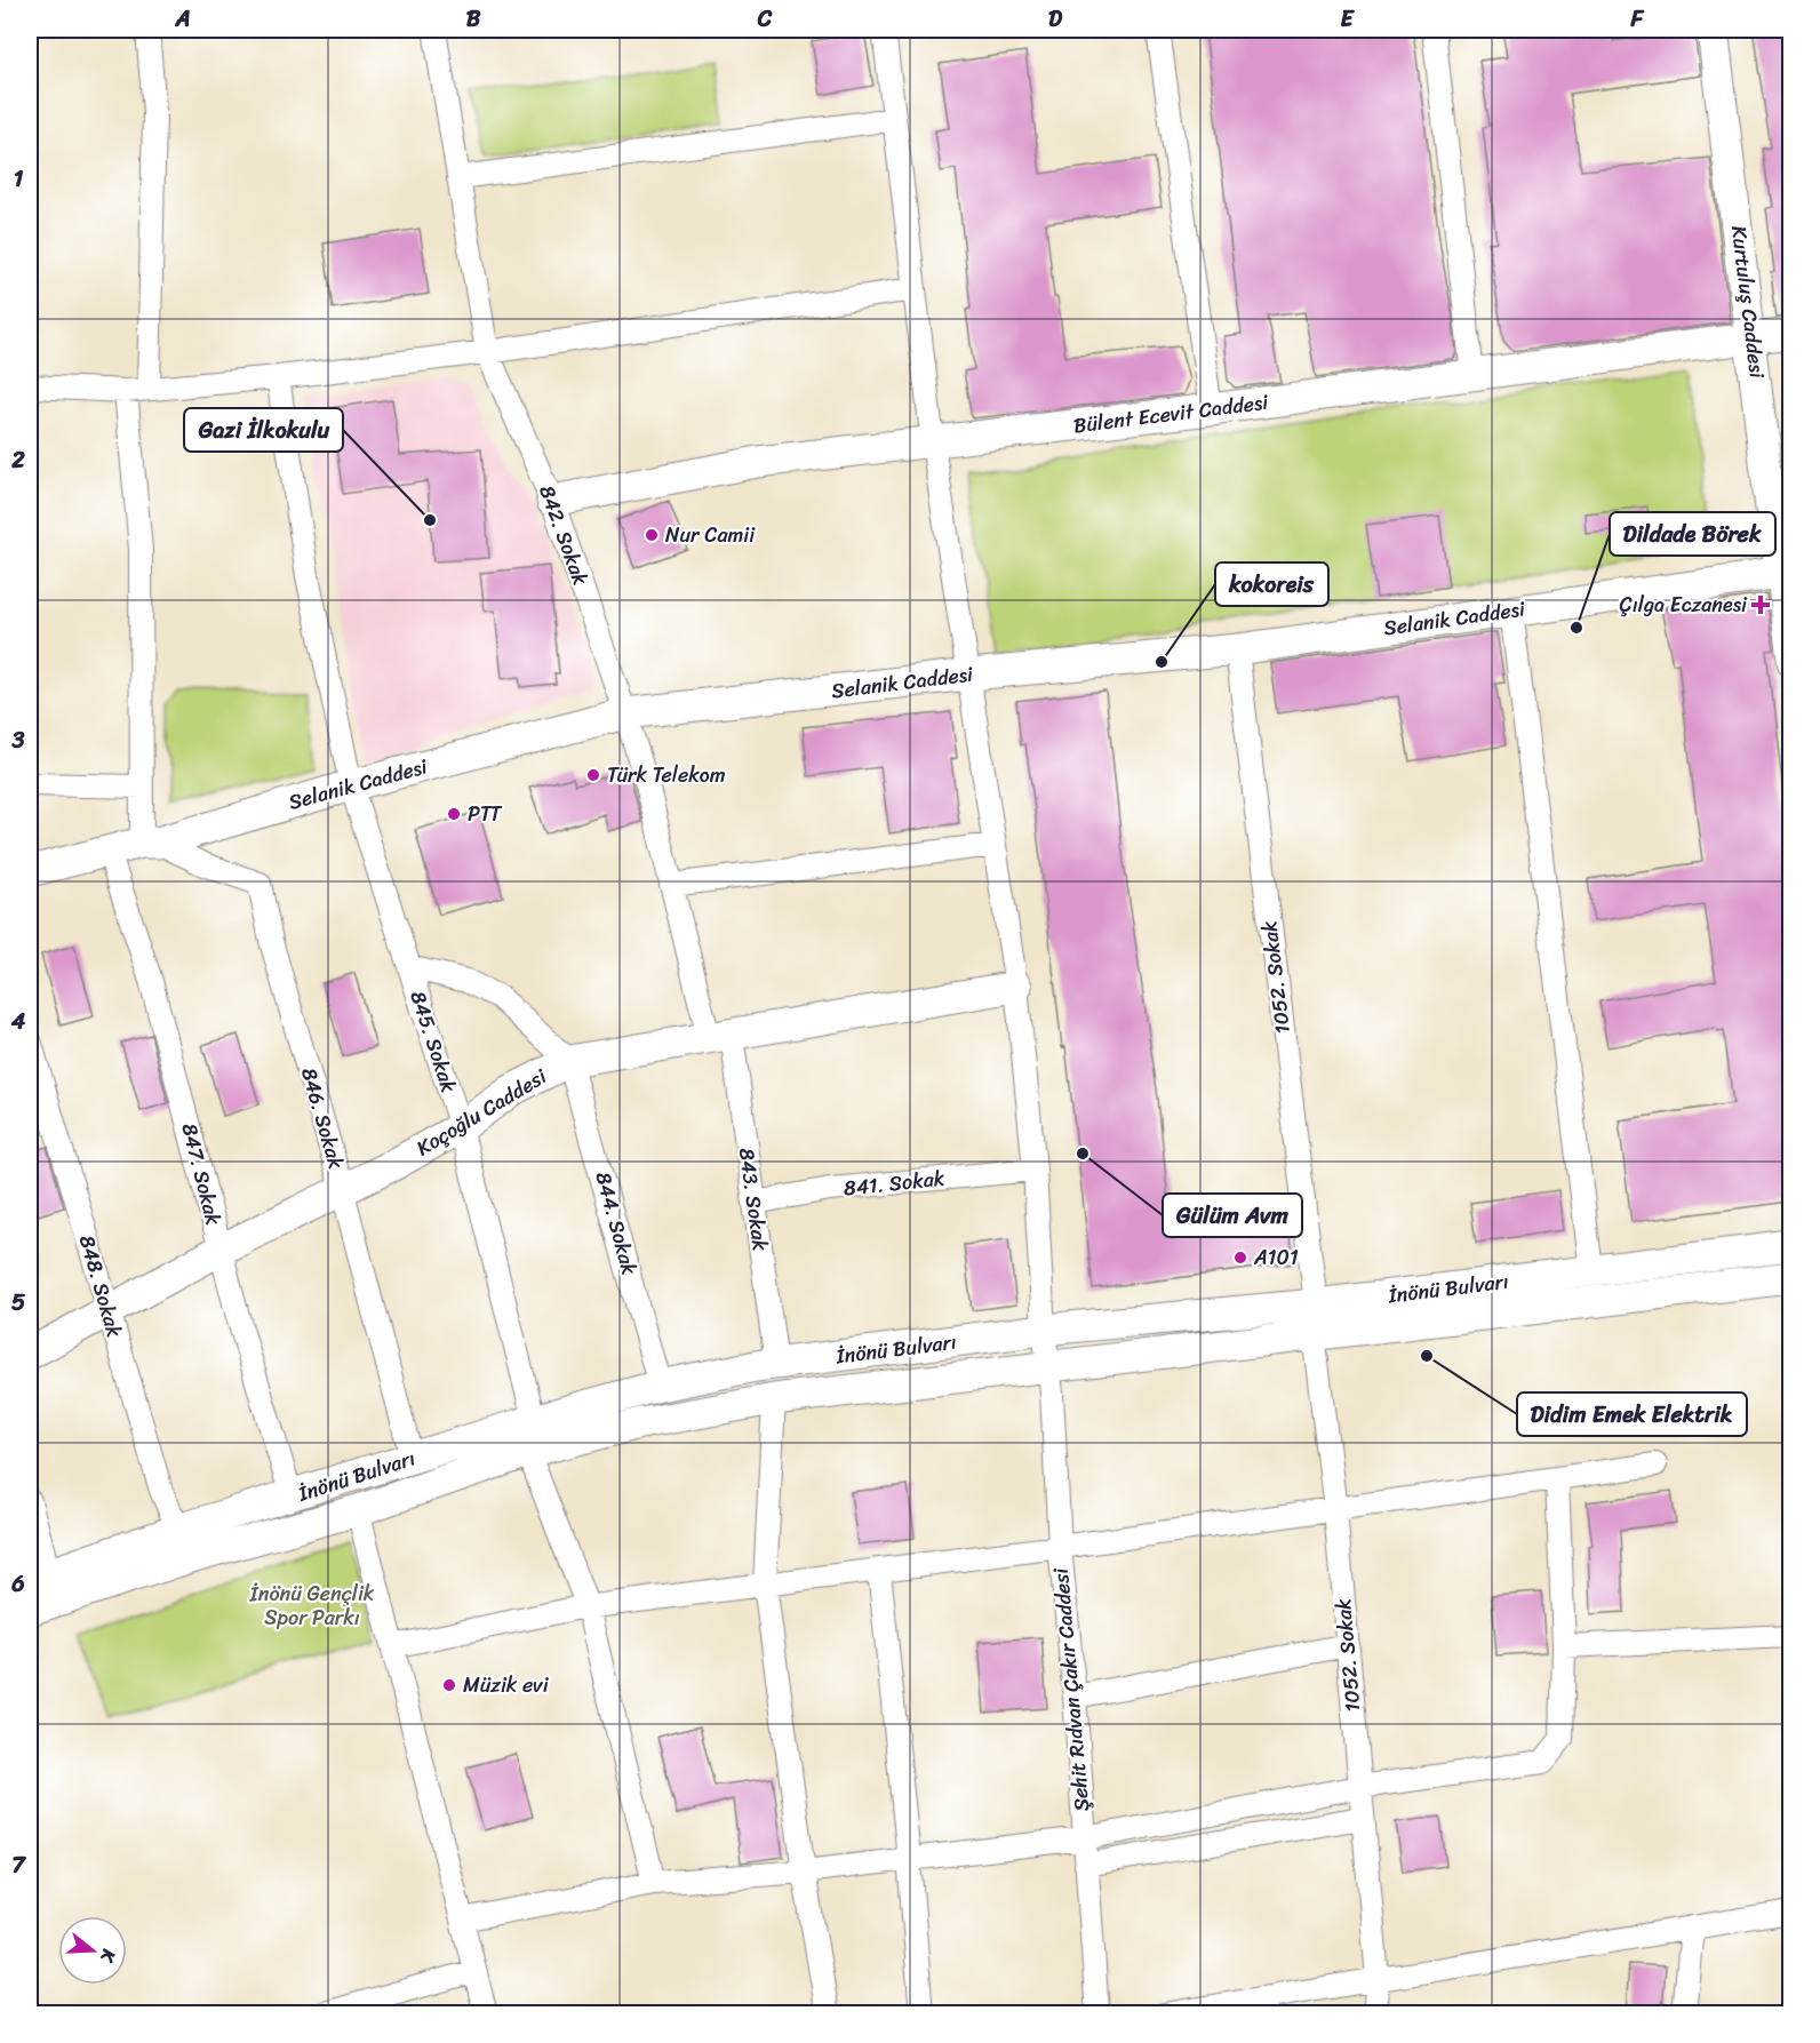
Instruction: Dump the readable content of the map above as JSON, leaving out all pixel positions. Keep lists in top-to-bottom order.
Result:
{
  "streets": {
    "street": [
      "Kurtuluş Caddesi",
      "Bülent Ecevit Caddesi",
      "842. Sokak",
      "Selanik Caddesi",
      "1052. Sokak",
      "845. Sokak",
      "Koçoğlu Caddesi",
      "846. Sokak",
      "847. Sokak",
      "841. Sokak",
      "843. Sokak",
      "844. Sokak",
      "848. Sokak",
      "İnönü Bulvarı",
      "Şehit Rıdvan Çakır Caddesi"
    ]
  },
  "crossings": [
    ["Kurtuluş Caddesi", "Bülent Ecevit Caddesi"],
    ["Kurtuluş Caddesi", "Selanik Caddesi"],
    ["Bülent Ecevit Caddesi", "842. Sokak"],
    ["Bülent Ecevit Caddesi", "Şehit Rıdvan Çakır Caddesi"],
    ["842. Sokak", "Selanik Caddesi"],
    ["842. Sokak", "Koçoğlu Caddesi"],
    ["842. Sokak", "843. Sokak"],
    ["Selanik Caddesi", "1052. Sokak"],
    ["Selanik Caddesi", "845. Sokak"],
    ["Selanik Caddesi", "846. Sokak"],
    ["Selanik Caddesi", "847. Sokak"],
    ["Selanik Caddesi", "Şehit Rıdvan Çakır Caddesi"],
    ["1052. Sokak", "İnönü Bulvarı"],
    ["845. Sokak", "Koçoğlu Caddesi"],
    ["845. Sokak", "İnönü Bulvarı"],
    ["Koçoğlu Caddesi", "846. Sokak"],
    ["Koçoğlu Caddesi", "847. Sokak"],
    ["Koçoğlu Caddesi", "843. Sokak"],
    ["Koçoğlu Caddesi", "844. Sokak"],
    ["Koçoğlu Caddesi", "848. Sokak"],
    ["Koçoğlu Caddesi", "Şehit Rıdvan Çakır Caddesi"],
    ["846. Sokak", "İnönü Bulvarı"],
    ["847. Sokak", "İnönü Bulvarı"],
    ["841. Sokak", "843. Sokak"],
    ["841. Sokak", "Şehit Rıdvan Çakır Caddesi"],
    ["843. Sokak", "İnönü Bulvarı"],
    ["844. Sokak", "İnönü Bulvarı"],
    ["848. Sokak", "İnönü Bulvarı"],
    ["İnönü Bulvarı", "Şehit Rıdvan Çakır Caddesi"]
  ],
  "parks": ["İnönü Gençlik Spor Parkı"],
  "places": {
    "other": [
      "Gazi İlkokulu",
      "Nur Camii",
      "Dildade Börek",
      "kokoreis",
      "Türk Telekom",
      "PTT",
      "Gülüm Avm",
      "A101",
      "Didim Emek Elektrik",
      "Müzik evi"
    ],
    "health": ["Çılga Eczanesi"]
  },
  "north": "right",
  "grid": {
    "columns": [
      "A",
      "B",
      "C",
      "D",
      "E",
      "F"
    ],
    "rows": [
      "1",
      "2",
      "3",
      "4",
      "5",
      "6",
      "7"
    ]
  }
}
